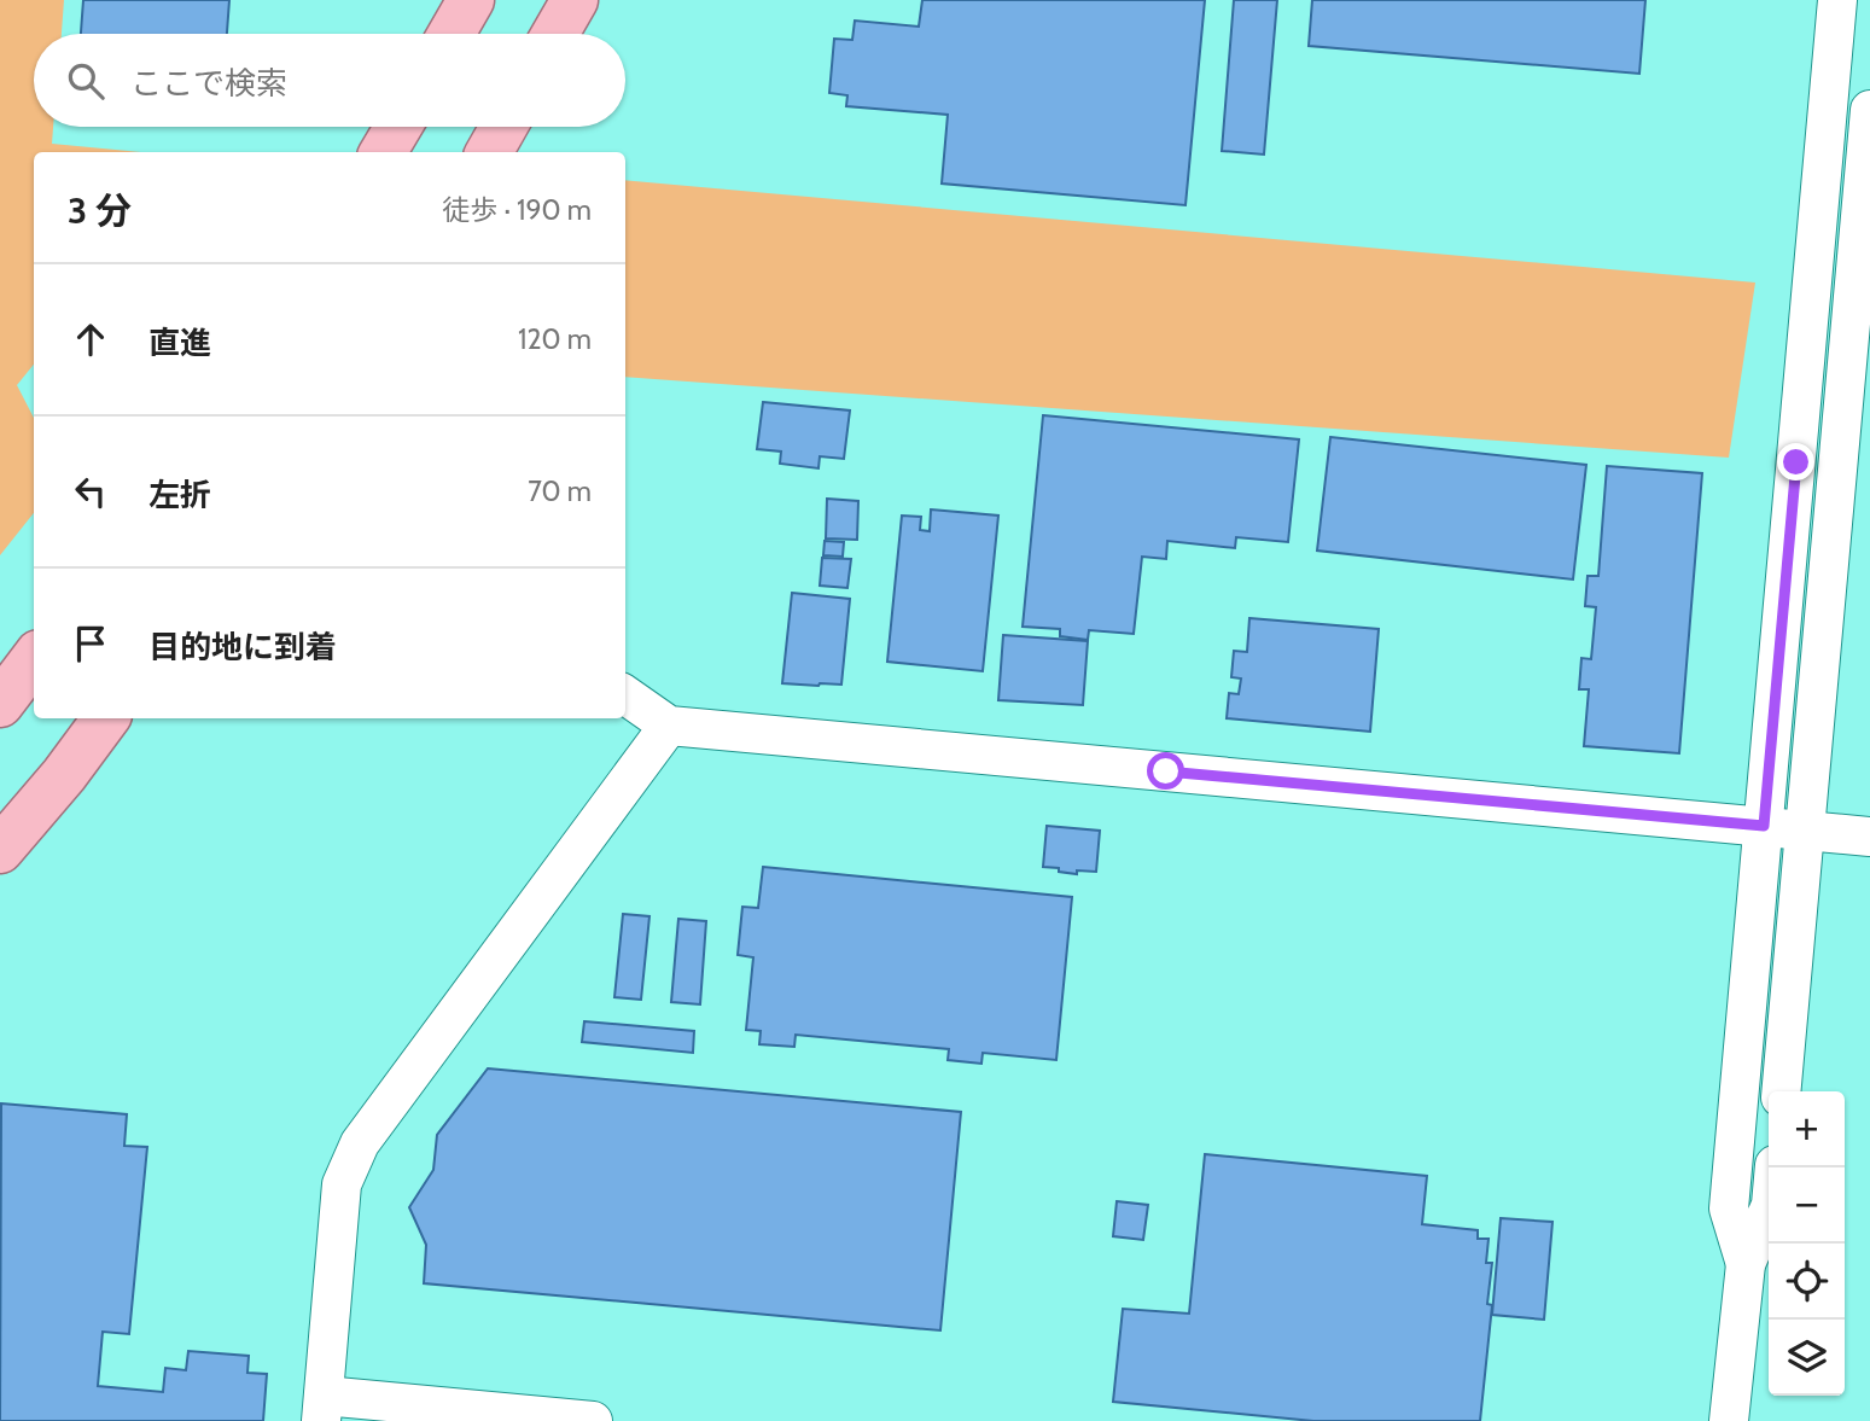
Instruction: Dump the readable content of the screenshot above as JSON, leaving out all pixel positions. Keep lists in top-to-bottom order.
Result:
{
  "page": {
    "search": "ここで検索",
    "heading": ["3 分", "徒歩 · 190 m"],
    "list": [
      ["直進", "120 m"],
      ["左折", "70 m"],
      "目的地に到着"
    ],
    "map_buttons": ["+", "−"]
  }
}
